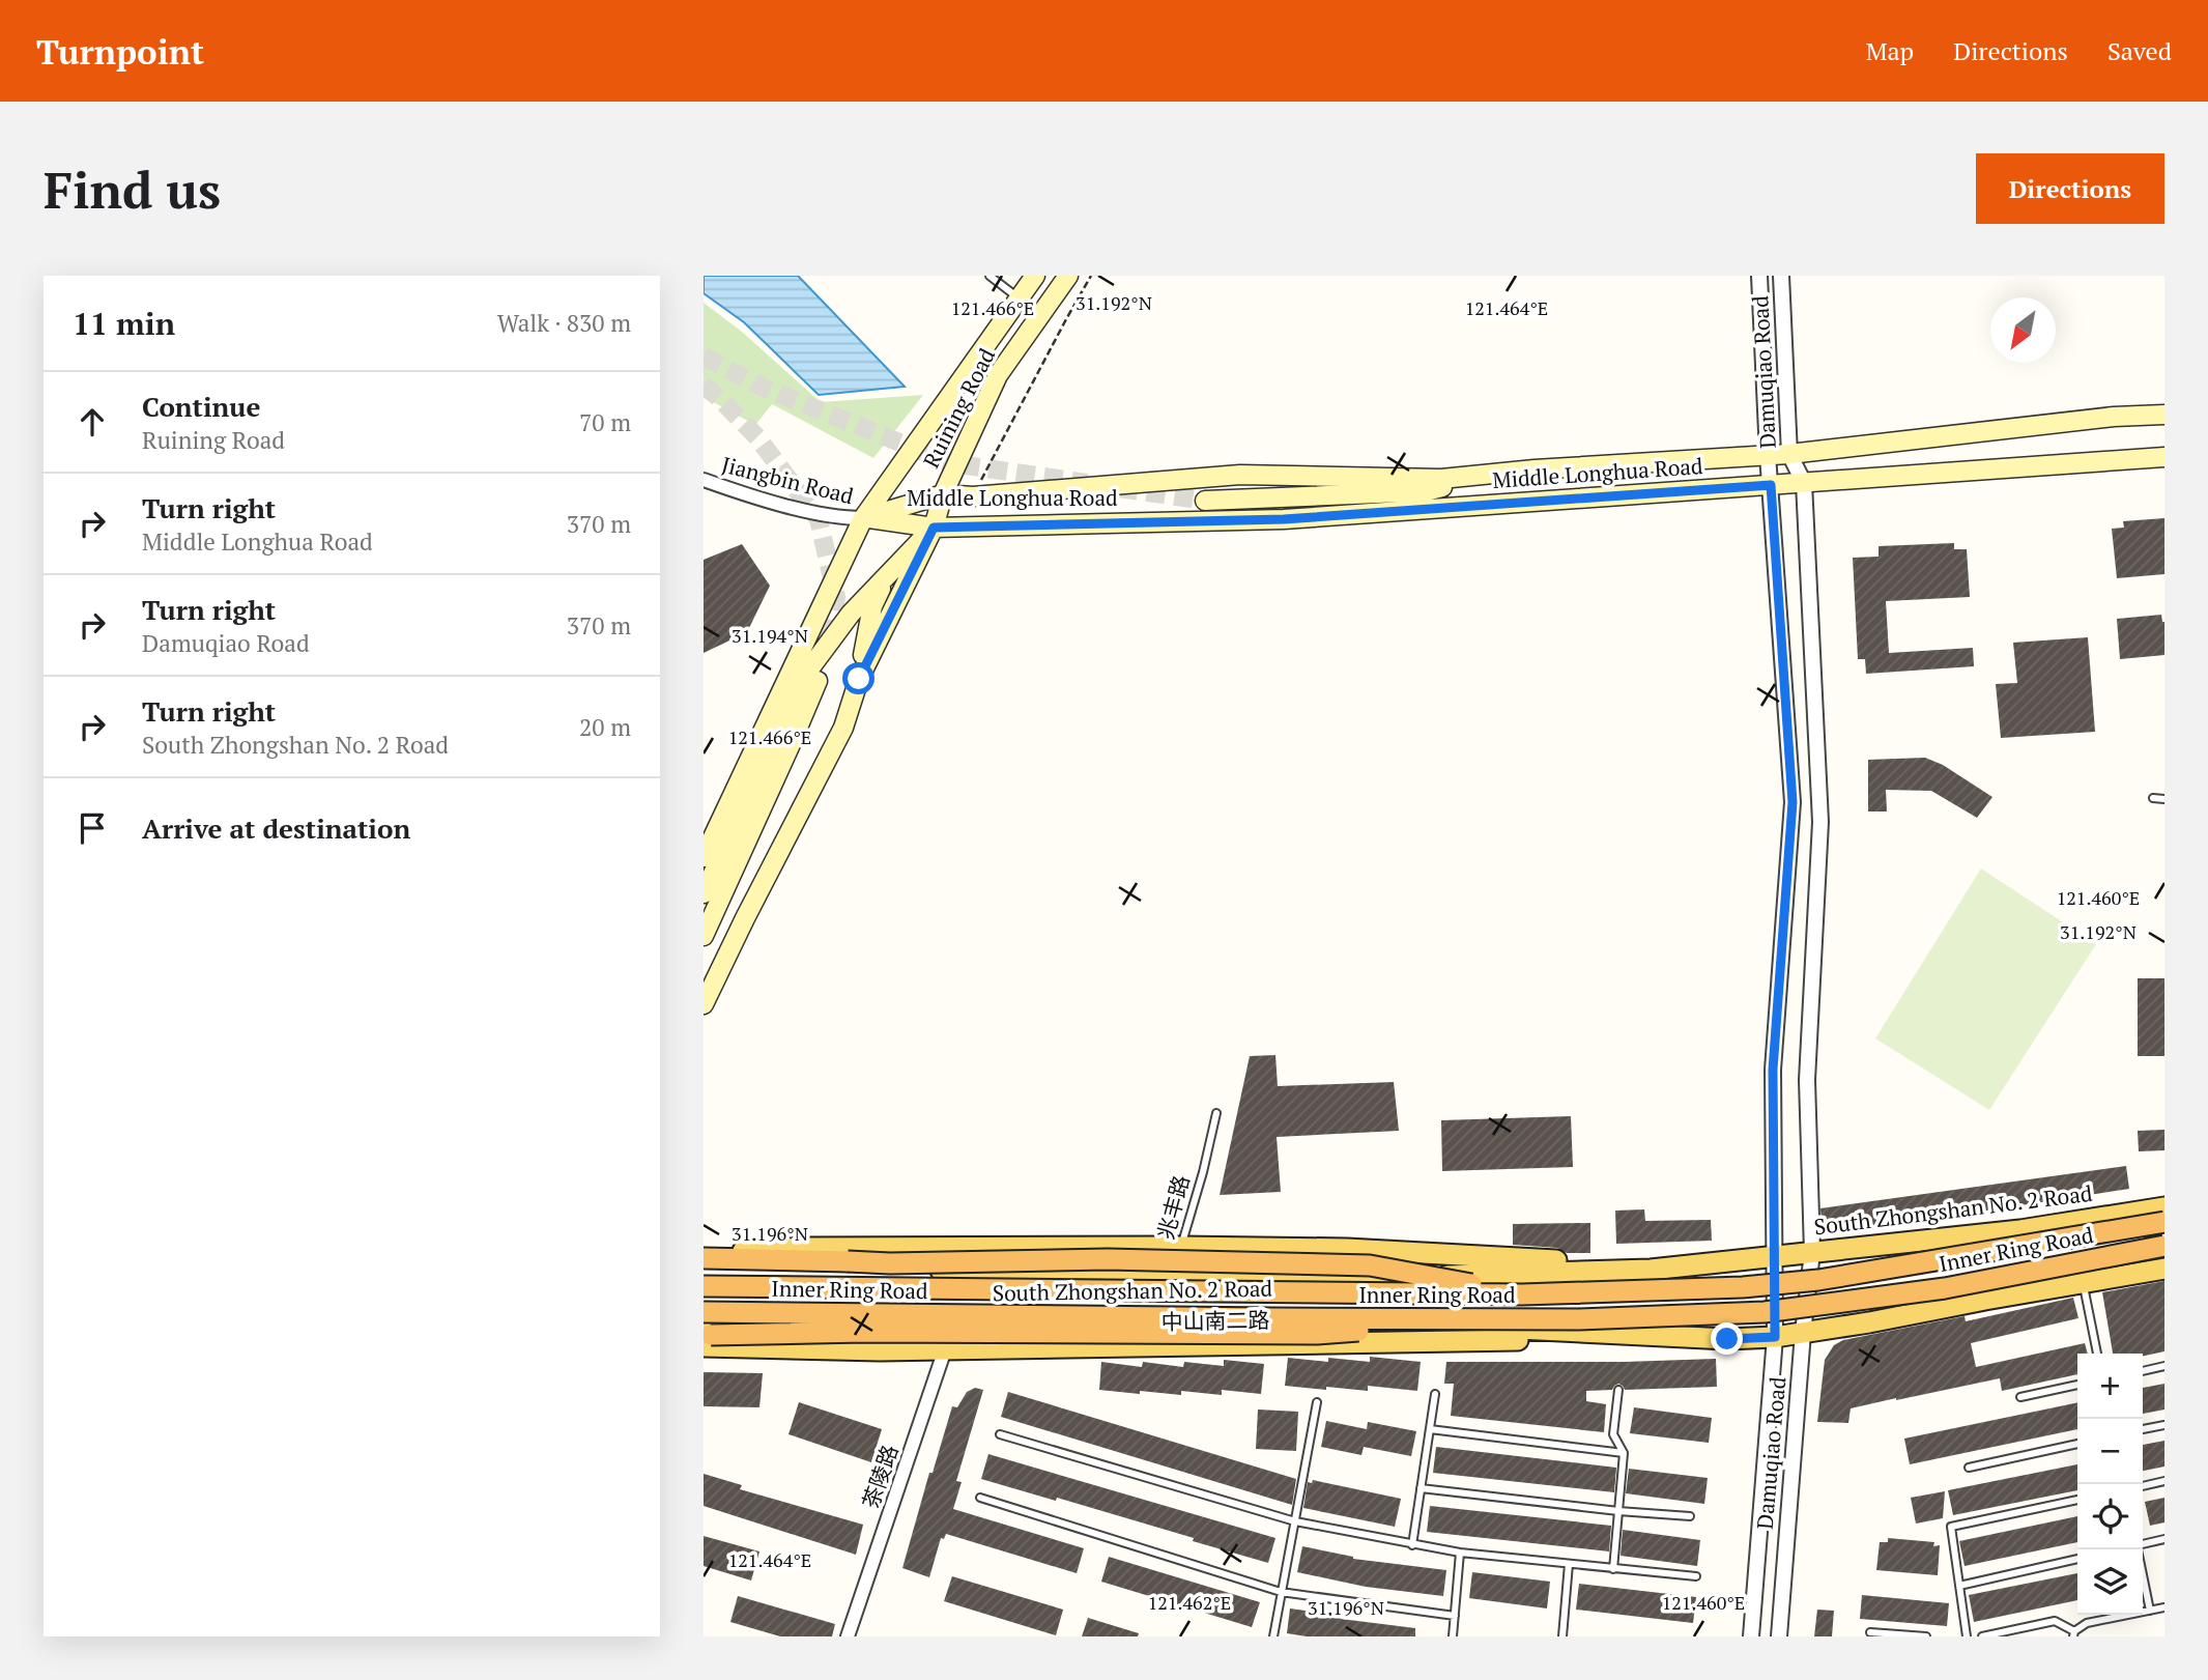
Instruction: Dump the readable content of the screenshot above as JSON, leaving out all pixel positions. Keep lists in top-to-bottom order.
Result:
{
  "streets": {
    "highway": ["Inner Ring Road"],
    "main road": [
      "Ruining Road",
      "Middle Longhua Road",
      "South Zhongshan No. 2 Road",
      "中山南二路"
    ],
    "street": ["Damuqiao Road", "Jiangbin Road", "茶陵路"],
    "lane": ["兆丰路"]
  },
  "crossings": [
    ["Damuqiao Road", "Middle Longhua Road"],
    ["Damuqiao Road", "South Zhongshan No. 2 Road"],
    ["Ruining Road", "Middle Longhua Road"],
    ["Ruining Road", "Jiangbin Road"],
    ["Middle Longhua Road", "Jiangbin Road"],
    ["兆丰路", "South Zhongshan No. 2 Road"],
    ["South Zhongshan No. 2 Road", "中山南二路"],
    ["中山南二路", "茶陵路"]
  ],
  "north": "bottom left",
  "page": {
    "header": "Turnpoint",
    "nav": ["Map", "Directions", "Saved"],
    "buttons": "Directions",
    "title": "Find us",
    "heading": ["11 min", "Walk · 830 m"],
    "list": [
      ["Continue", "Ruining Road", "70 m"],
      ["Turn right", "Middle Longhua Road", "370 m"],
      ["Turn right", "Damuqiao Road", "370 m"],
      ["Turn right", "South Zhongshan No. 2 Road", "20 m"],
      "Arrive at destination"
    ],
    "map_buttons": ["+", "−"]
  },
  "coordinates": [
    "31.192°N",
    "121.466°E",
    "121.464°E",
    "31.194°N",
    "121.460°E",
    "31.196°N",
    "121.462°E"
  ]
}
